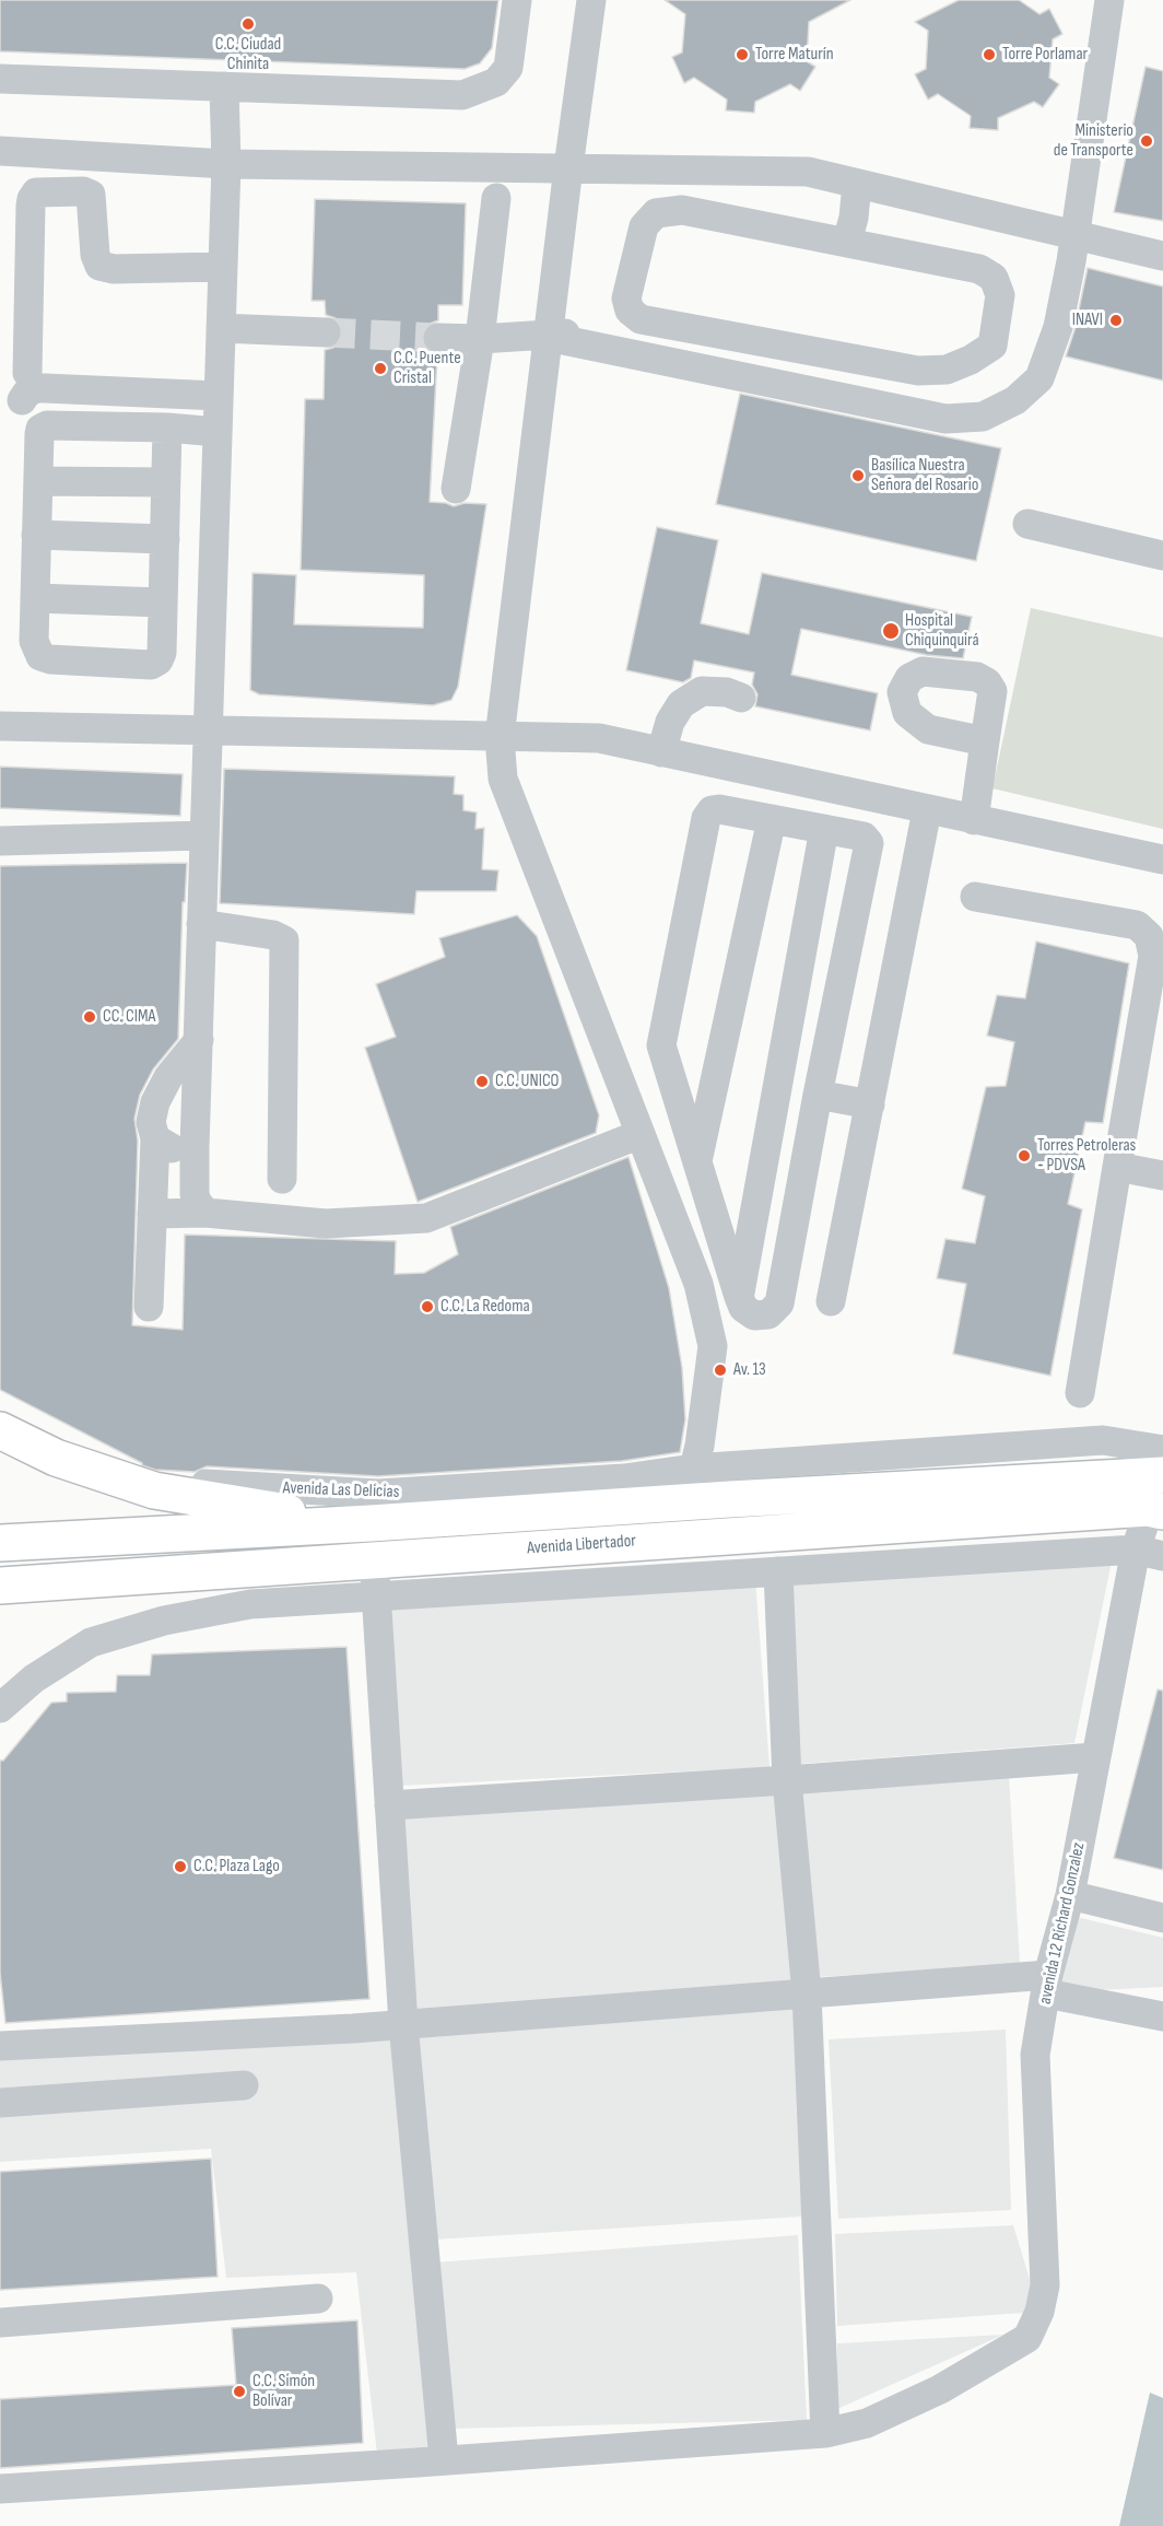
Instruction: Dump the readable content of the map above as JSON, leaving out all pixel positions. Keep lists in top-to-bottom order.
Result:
{
  "streets": {
    "main road": ["Avenida Libertador"],
    "street": ["Avenida Las Delicias", "avenida 12 Richard Gonzalez"]
  },
  "crossings": [
    ["Avenida Las Delicias", "Avenida Libertador"],
    ["Avenida Libertador", "avenida 12 Richard Gonzalez"]
  ],
  "places": [
    "C.C. Ciudad Chinita",
    "Torre Maturín",
    "Torre Porlamar",
    "Ministerio de Transporte",
    "INAVI",
    "C.C. Puente Cristal",
    "Basílica Nuestra Señora del Rosario",
    "Hospital Chiquinquirá",
    "CC. CIMA",
    "C.C. UNICO",
    "Torres Petroleras - PDVSA",
    "C.C. La Redoma",
    "Av. 13",
    "C.C. Plaza Lago",
    "C.C. Simón Bolívar"
  ]
}
